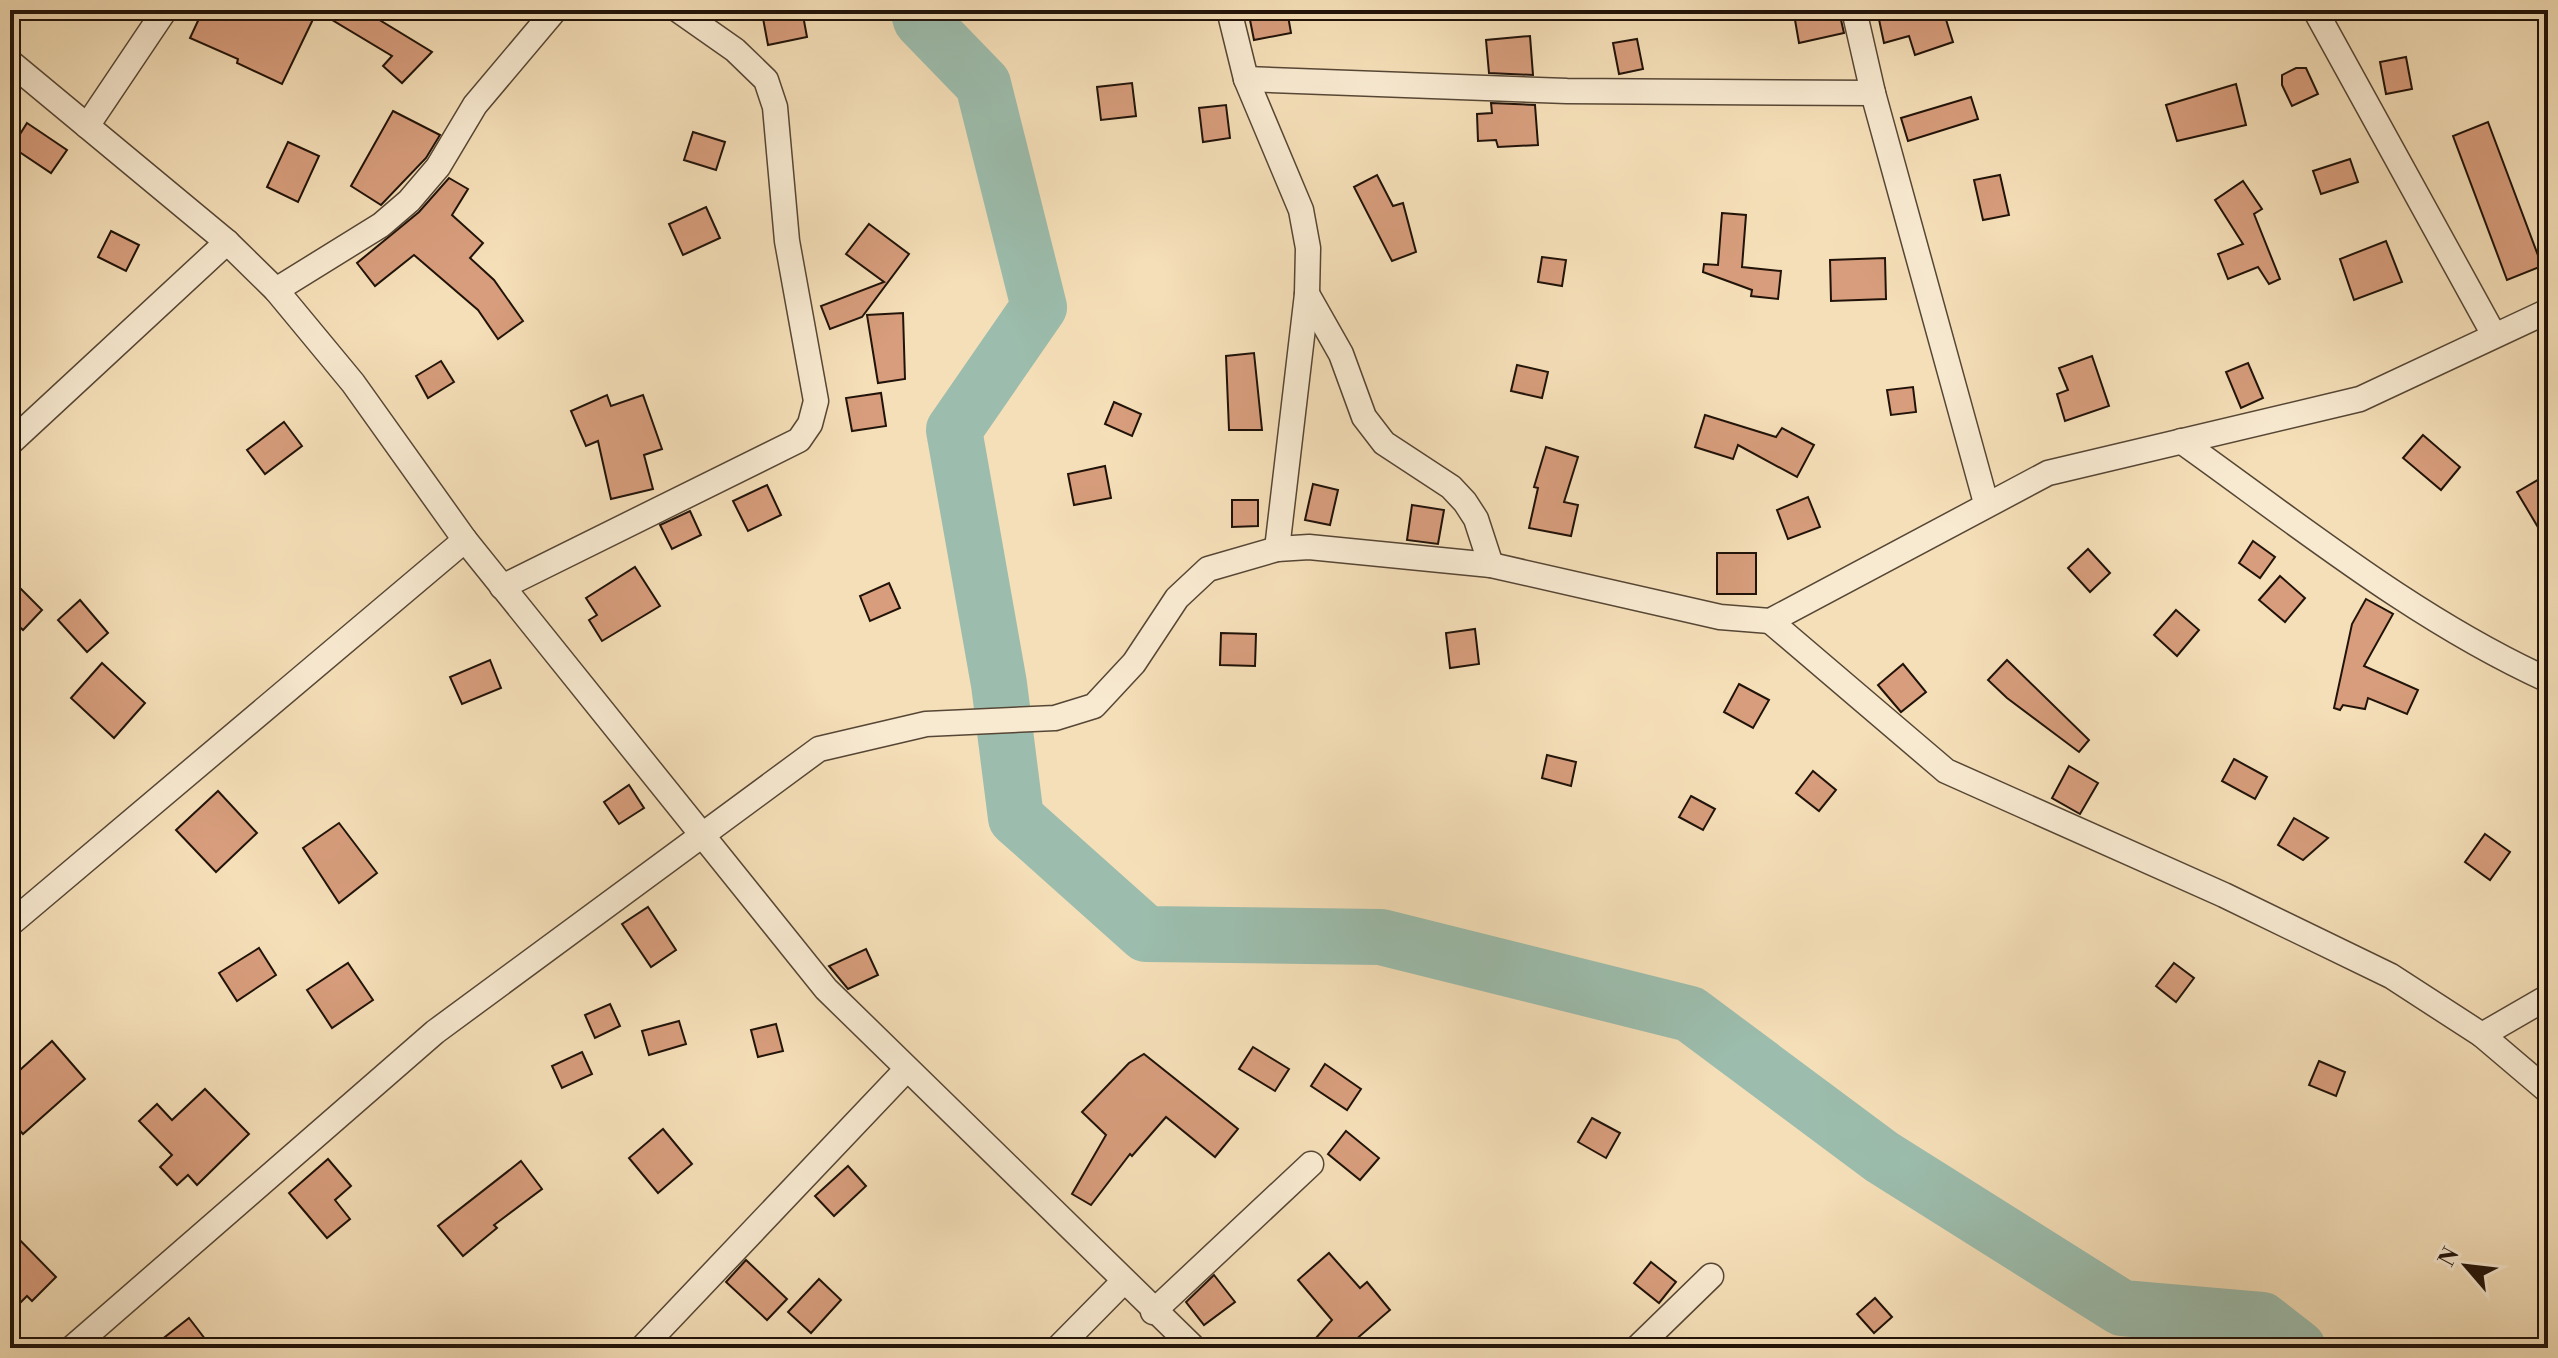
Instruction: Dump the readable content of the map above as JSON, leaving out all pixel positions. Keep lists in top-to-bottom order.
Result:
{
  "north": "top left"
}
